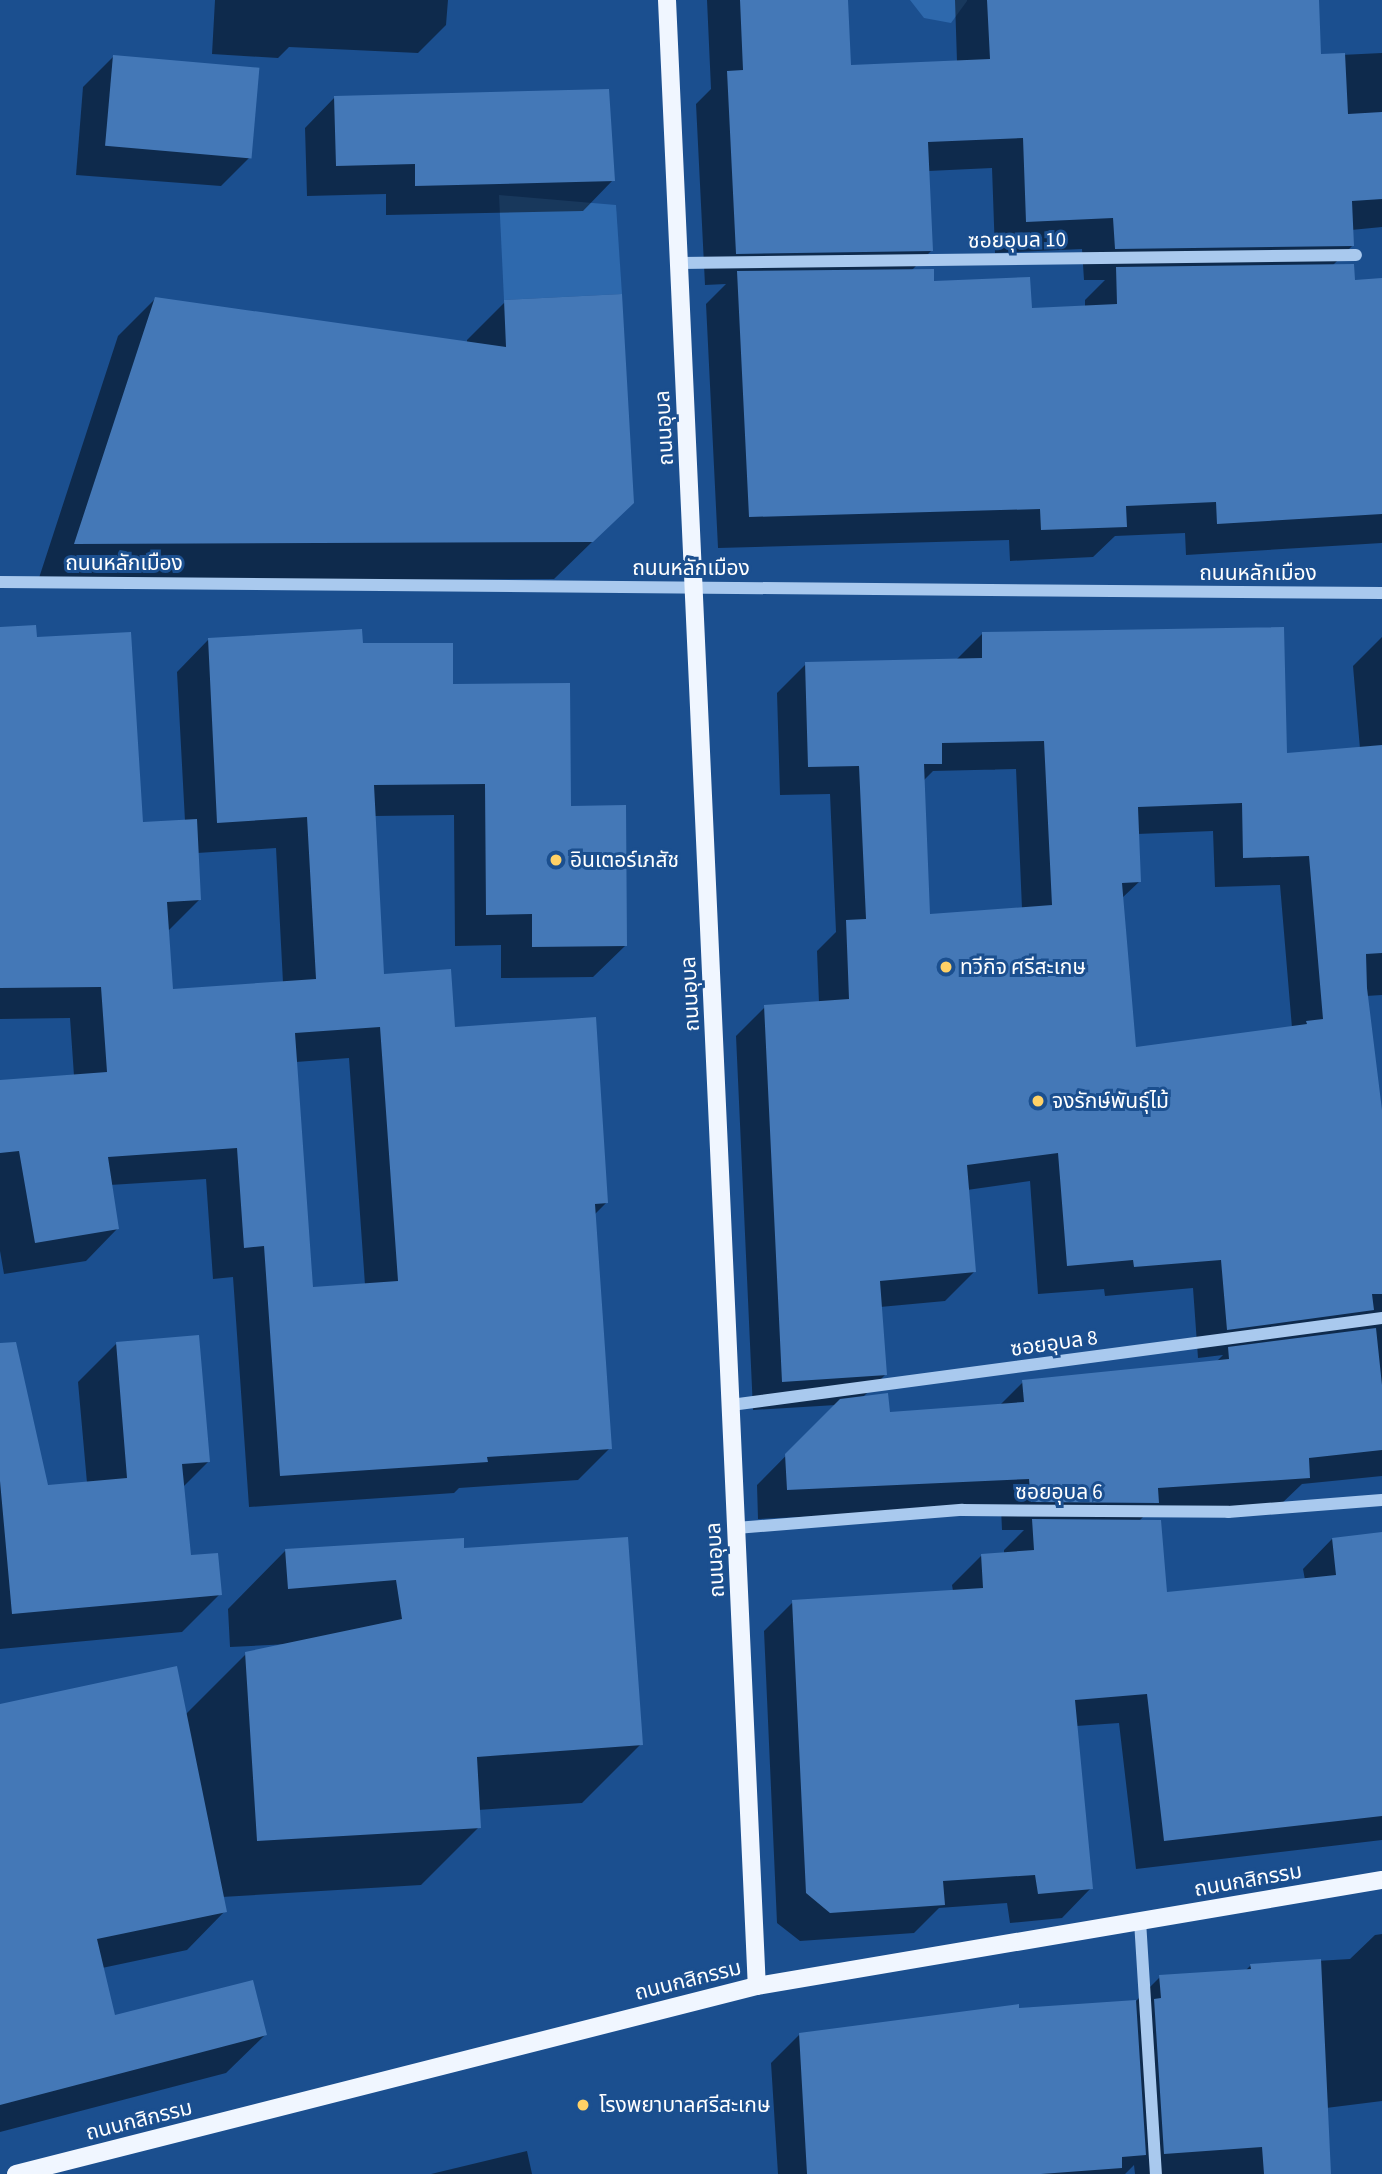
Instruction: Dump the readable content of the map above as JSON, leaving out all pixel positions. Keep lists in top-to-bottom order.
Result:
{
  "streets": {
    "main road": ["ถนนอุบล", "ถนนกสิกรรม"],
    "street": [
      "ซอยอุบล 10",
      "ถนนหลักเมือง",
      "ซอยอุบล 8",
      "ซอยอุบล 6"
    ]
  },
  "crossings": [
    ["ซอยอุบล 10", "ถนนอุบล"],
    ["ถนนอุบล", "ถนนหลักเมือง"],
    ["ถนนอุบล", "ซอยอุบล 8"],
    ["ถนนอุบล", "ซอยอุบล 6"],
    ["ถนนอุบล", "ถนนกสิกรรม"]
  ],
  "places": [
    "อินเตอร์เภสัช",
    "ทวีกิจ ศรีสะเกษ",
    "จงรักษ์พันธุ์ไม้",
    "โรงพยาบาลศรีสะเกษ"
  ]
}
